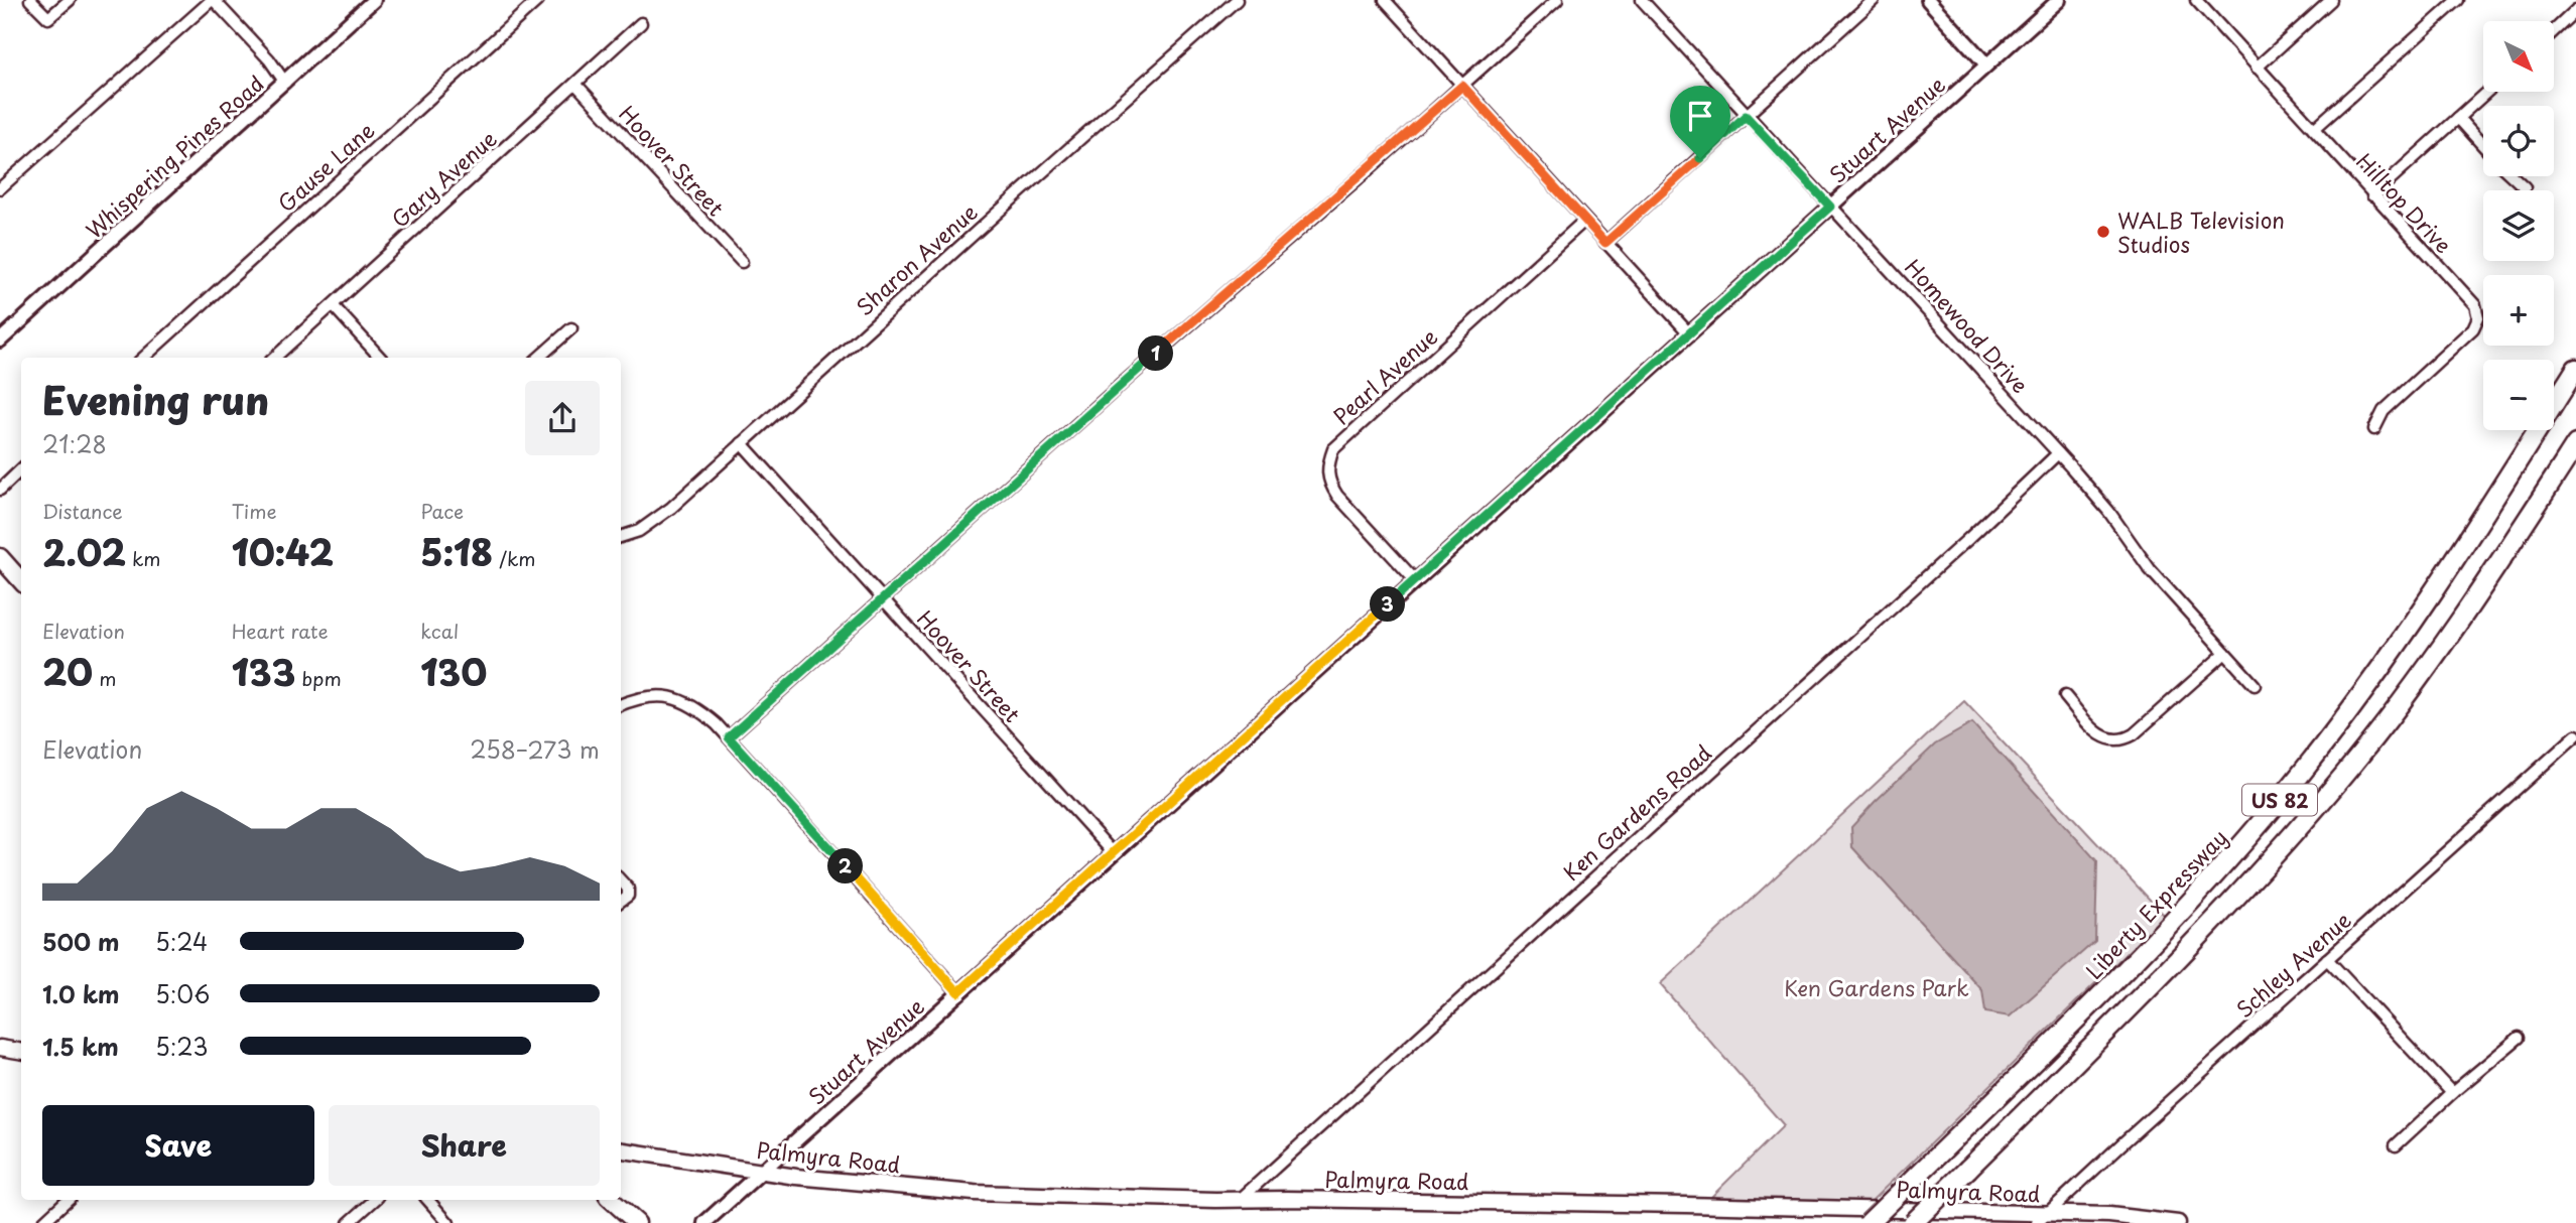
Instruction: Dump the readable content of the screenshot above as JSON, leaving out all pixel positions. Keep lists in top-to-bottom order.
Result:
{
  "streets": {
    "highway": ["US 82", "Liberty Expressway"],
    "main road": ["Palmyra Road"],
    "street": [
      "Stuart Avenue",
      "Whispering Pines Road",
      "Hoover Street",
      "Gause Lane",
      "Gary Avenue",
      "Hilltop Drive",
      "Sharon Avenue",
      "Homewood Drive",
      "Pearl Avenue",
      "Ken Gardens Road",
      "Schley Avenue"
    ]
  },
  "crossings": [
    ["Stuart Avenue", "Hoover Street"],
    ["Stuart Avenue", "Homewood Drive"],
    ["Stuart Avenue", "Pearl Avenue"],
    ["Stuart Avenue", "Palmyra Road"],
    ["Hoover Street", "Gary Avenue"],
    ["Hoover Street", "Sharon Avenue"],
    ["Homewood Drive", "Ken Gardens Road"],
    ["Ken Gardens Road", "Palmyra Road"],
    ["Schley Avenue", "Palmyra Road"]
  ],
  "parks": ["Ken Gardens Park"],
  "places": ["WALB Television Studios"],
  "north": "bottom right",
  "page": {
    "map_buttons": ["+", "−"],
    "pins": ["1", "3", "2"],
    "heading": ["Evening run", "21:28"],
    "stats": [
      ["Distance", "2.02 km"],
      ["Time", "10:42"],
      ["Pace", "5:18 /km"],
      ["Elevation", "20 m"],
      ["Heart rate", "133 bpm"],
      ["kcal", "130"]
    ],
    "chart": ["Elevation", "258–273 m"],
    "list": [
      {
        "name": "500 m",
        "note": "5:24"
      },
      {
        "name": "1.0 km",
        "note": "5:06"
      },
      {
        "name": "1.5 km",
        "note": "5:23"
      }
    ],
    "buttons": ["Save", "Share"]
  }
}
